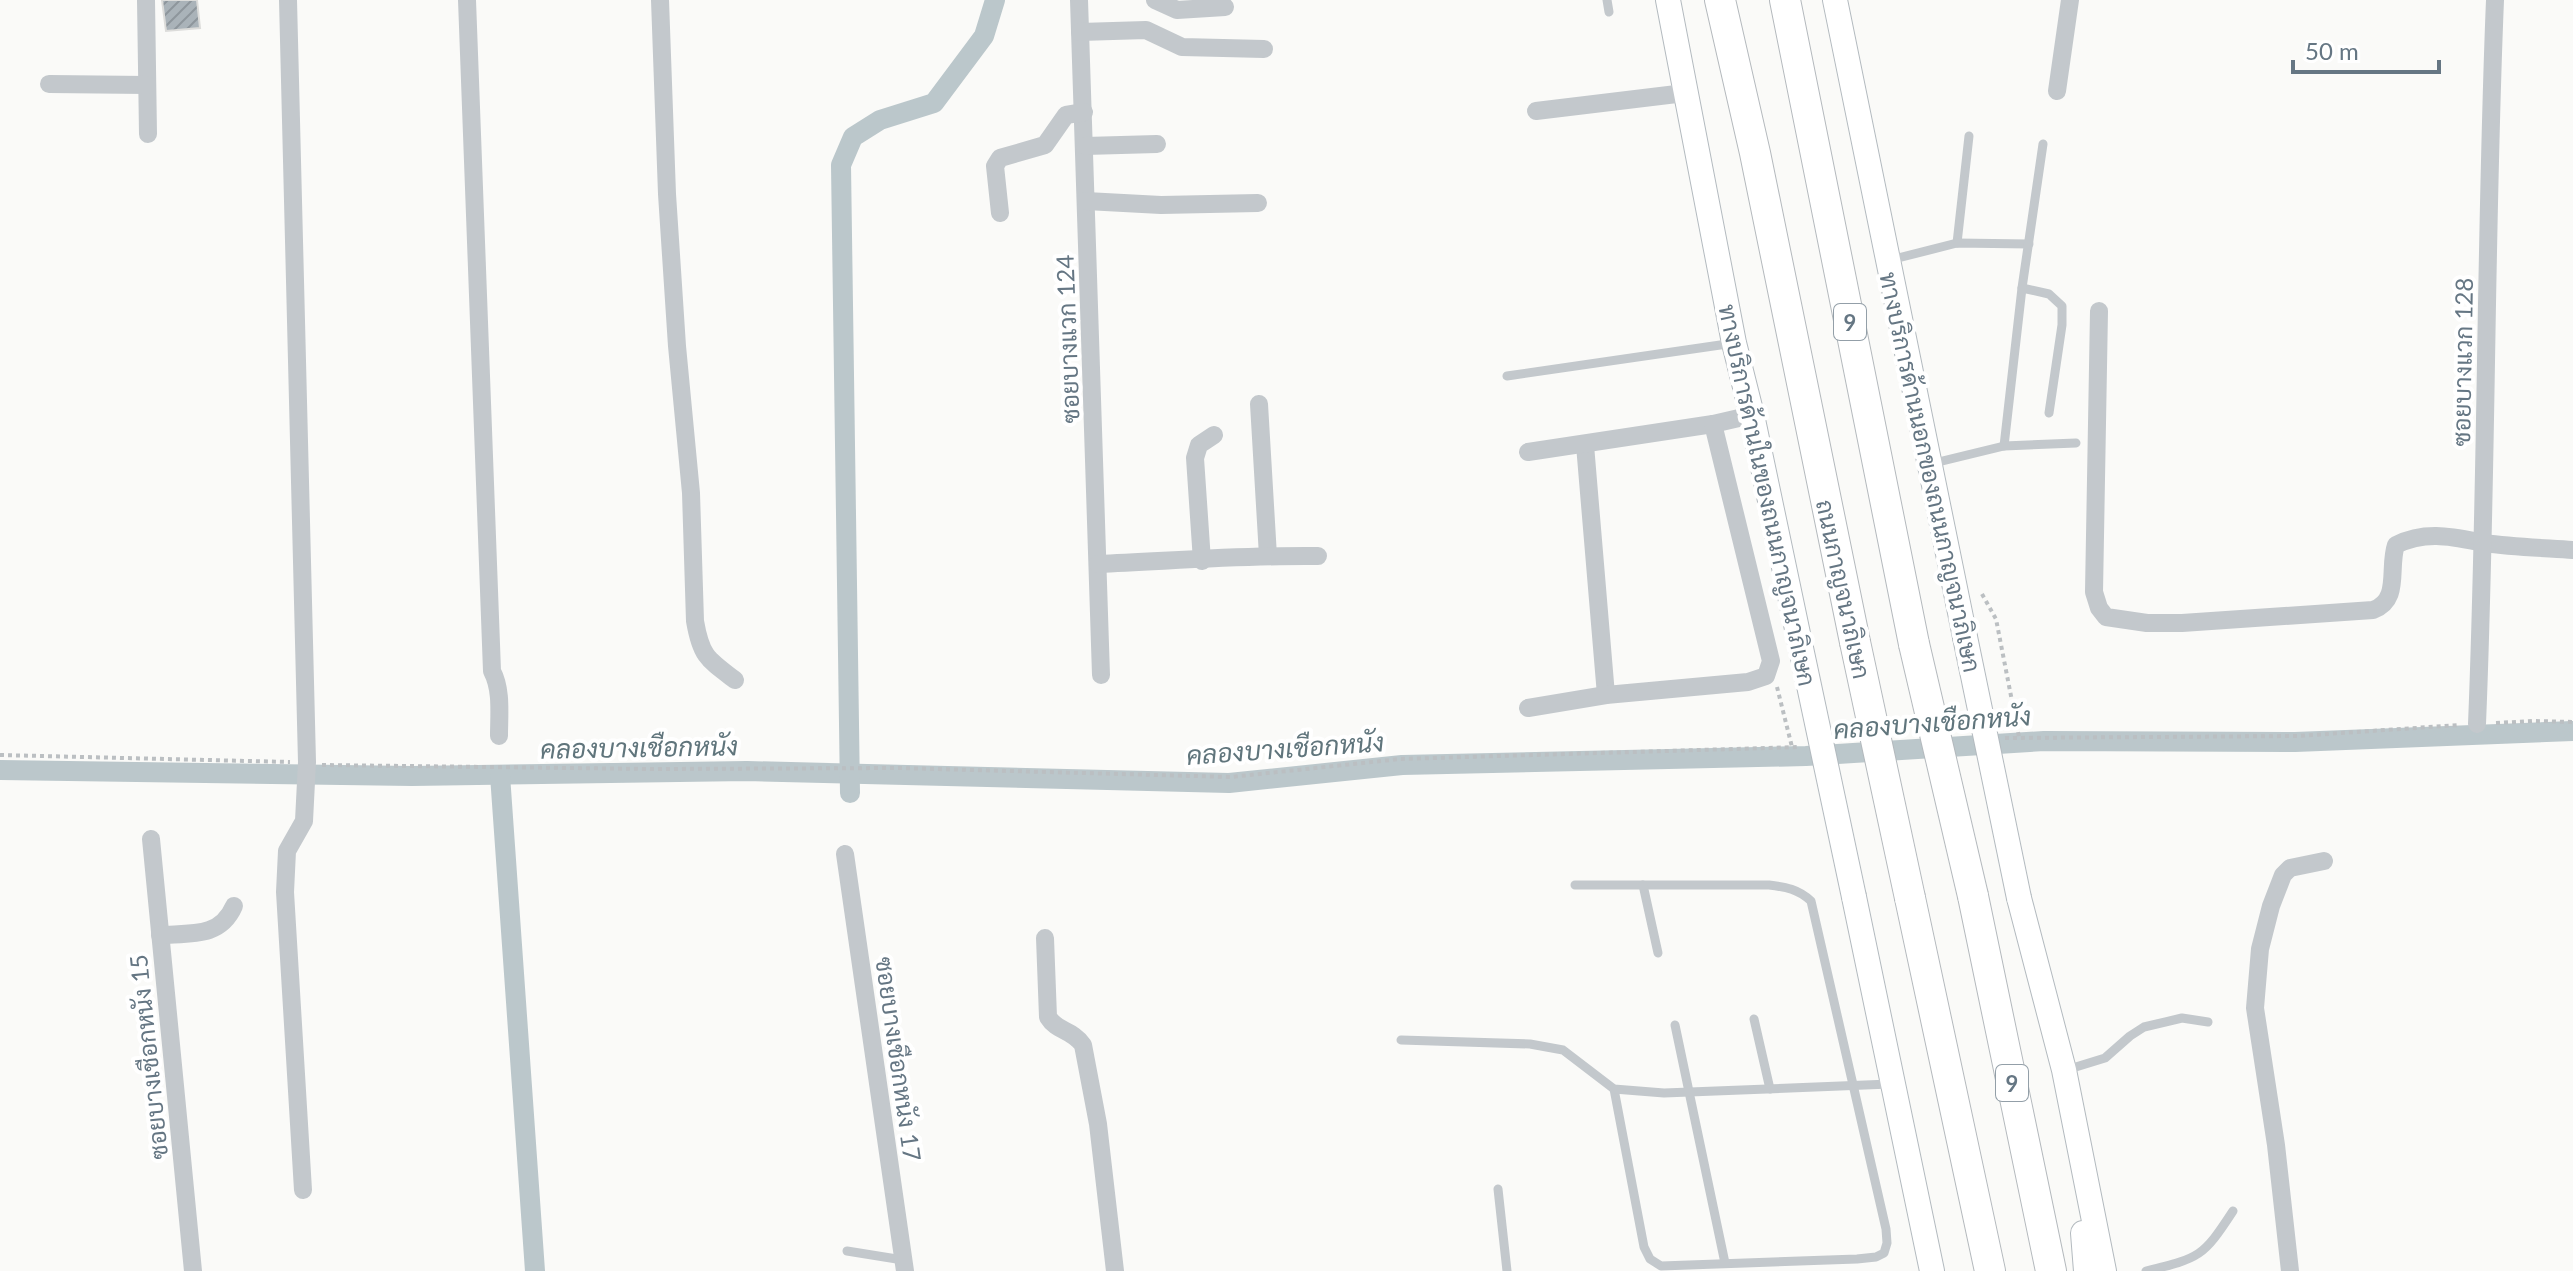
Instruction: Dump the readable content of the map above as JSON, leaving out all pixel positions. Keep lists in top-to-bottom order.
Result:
{
  "streets": {
    "highway": ["9", "ถนนกาญจนาภิเษก"],
    "main road": ["ทางบริการด้านนอกของถนนกาญจนาภิเษก", "ทางบริการด้านในของถนนกาญจนาภิเษก"],
    "street": [
      "ซอยบางแวก 124",
      "ซอยบางแวก 128",
      "ซอยบางเชือกหนัง 15",
      "ซอยบางเชือกหนัง 17"
    ]
  },
  "water": ["คลองบางเชือกหนัง"],
  "scale_bar": "50 m"
}
